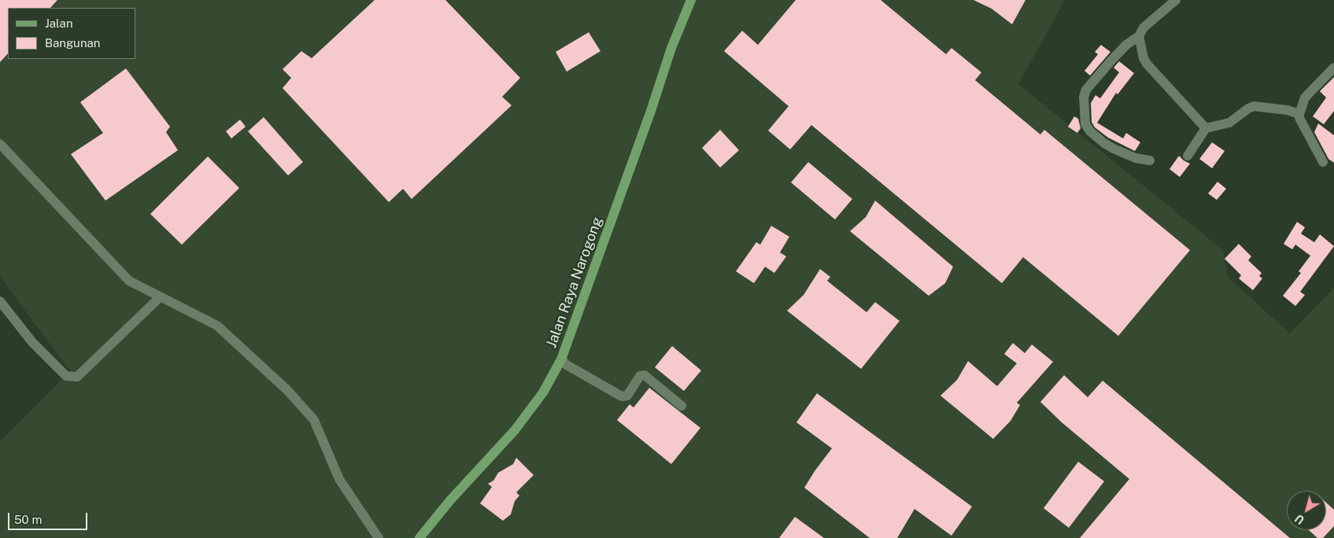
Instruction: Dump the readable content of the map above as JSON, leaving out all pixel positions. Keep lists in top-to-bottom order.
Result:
{
  "streets": {
    "main road": ["Jalan Raya Narogong"]
  },
  "legend": ["Jalan", "Bangunan"],
  "scale_bar": "50 m",
  "north": "bottom left"
}
